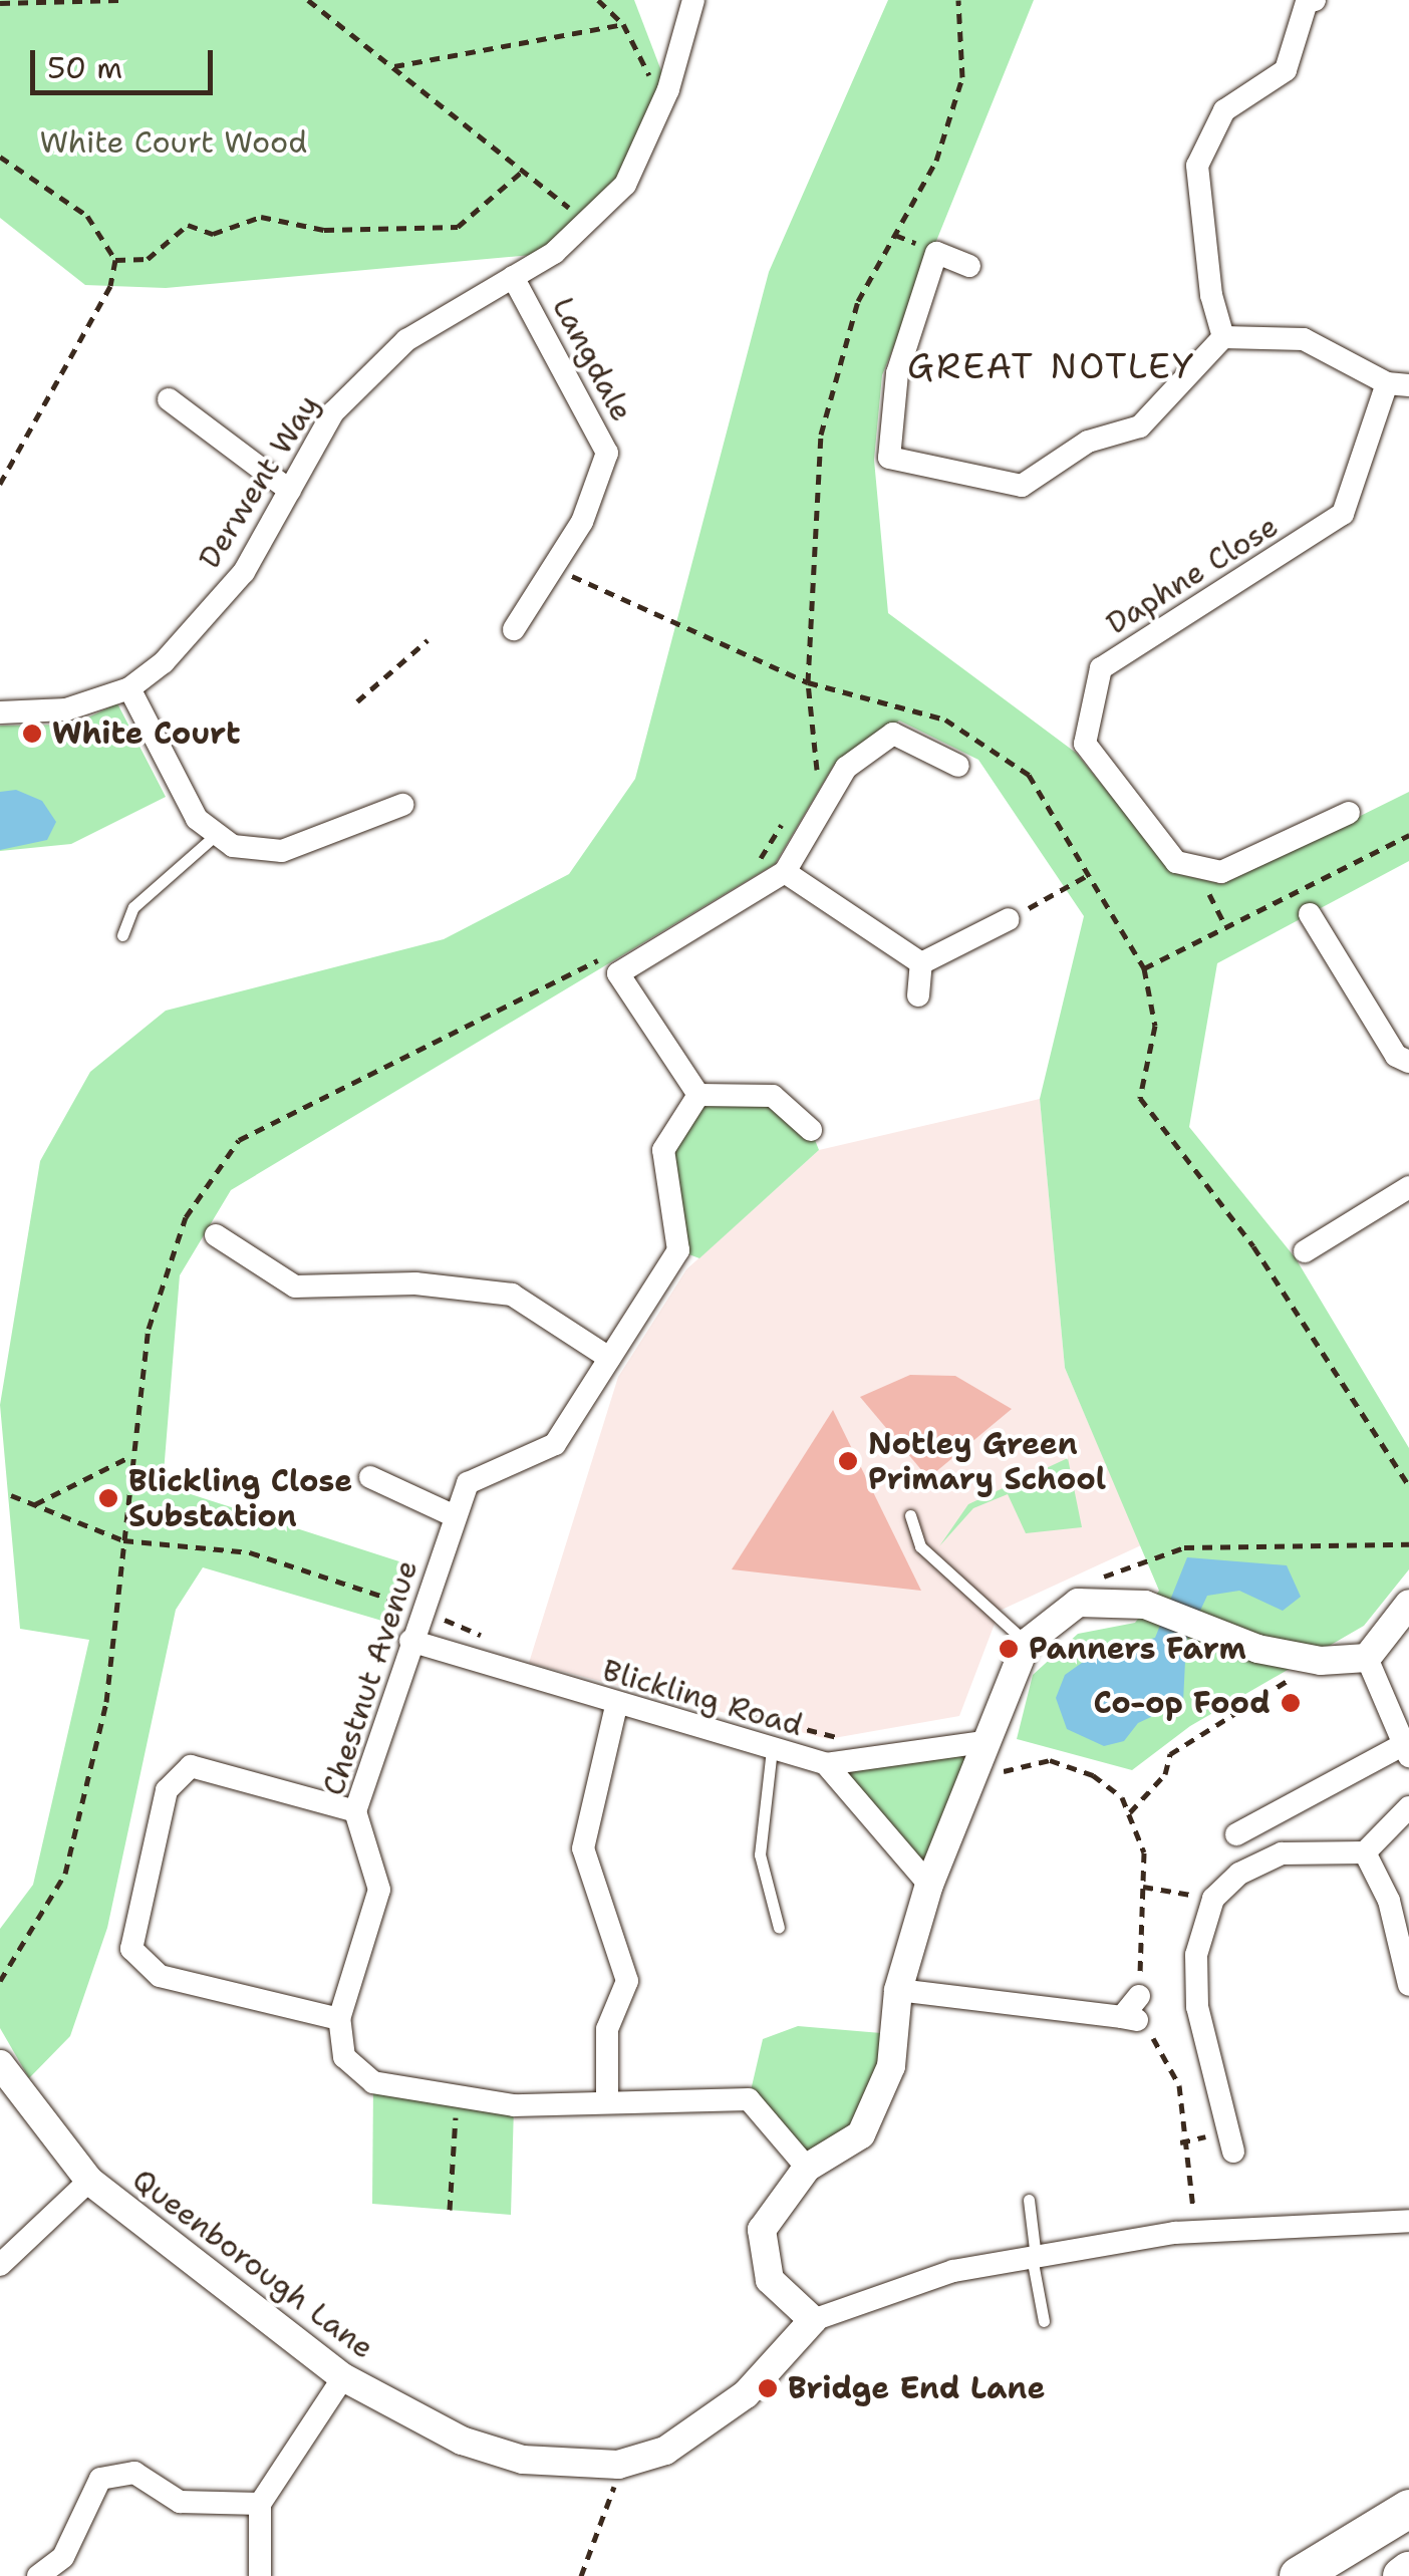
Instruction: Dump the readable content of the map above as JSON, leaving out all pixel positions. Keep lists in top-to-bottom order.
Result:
{
  "streets": {
    "street": [
      "Langdale",
      "Derwent Way",
      "Daphne Close",
      "Chestnut Avenue",
      "Blickling Road",
      "Queenborough Lane"
    ]
  },
  "crossings": [
    ["Langdale", "Derwent Way"],
    ["Chestnut Avenue", "Blickling Road"]
  ],
  "districts": ["GREAT NOTLEY"],
  "parks": ["White Court Wood"],
  "places": [
    "White Court",
    "Notley Green Primary School",
    "Blickling Close Substation",
    "Panners Farm",
    "Co-op Food",
    "Bridge End Lane"
  ],
  "scale_bar": "50 m"
}
